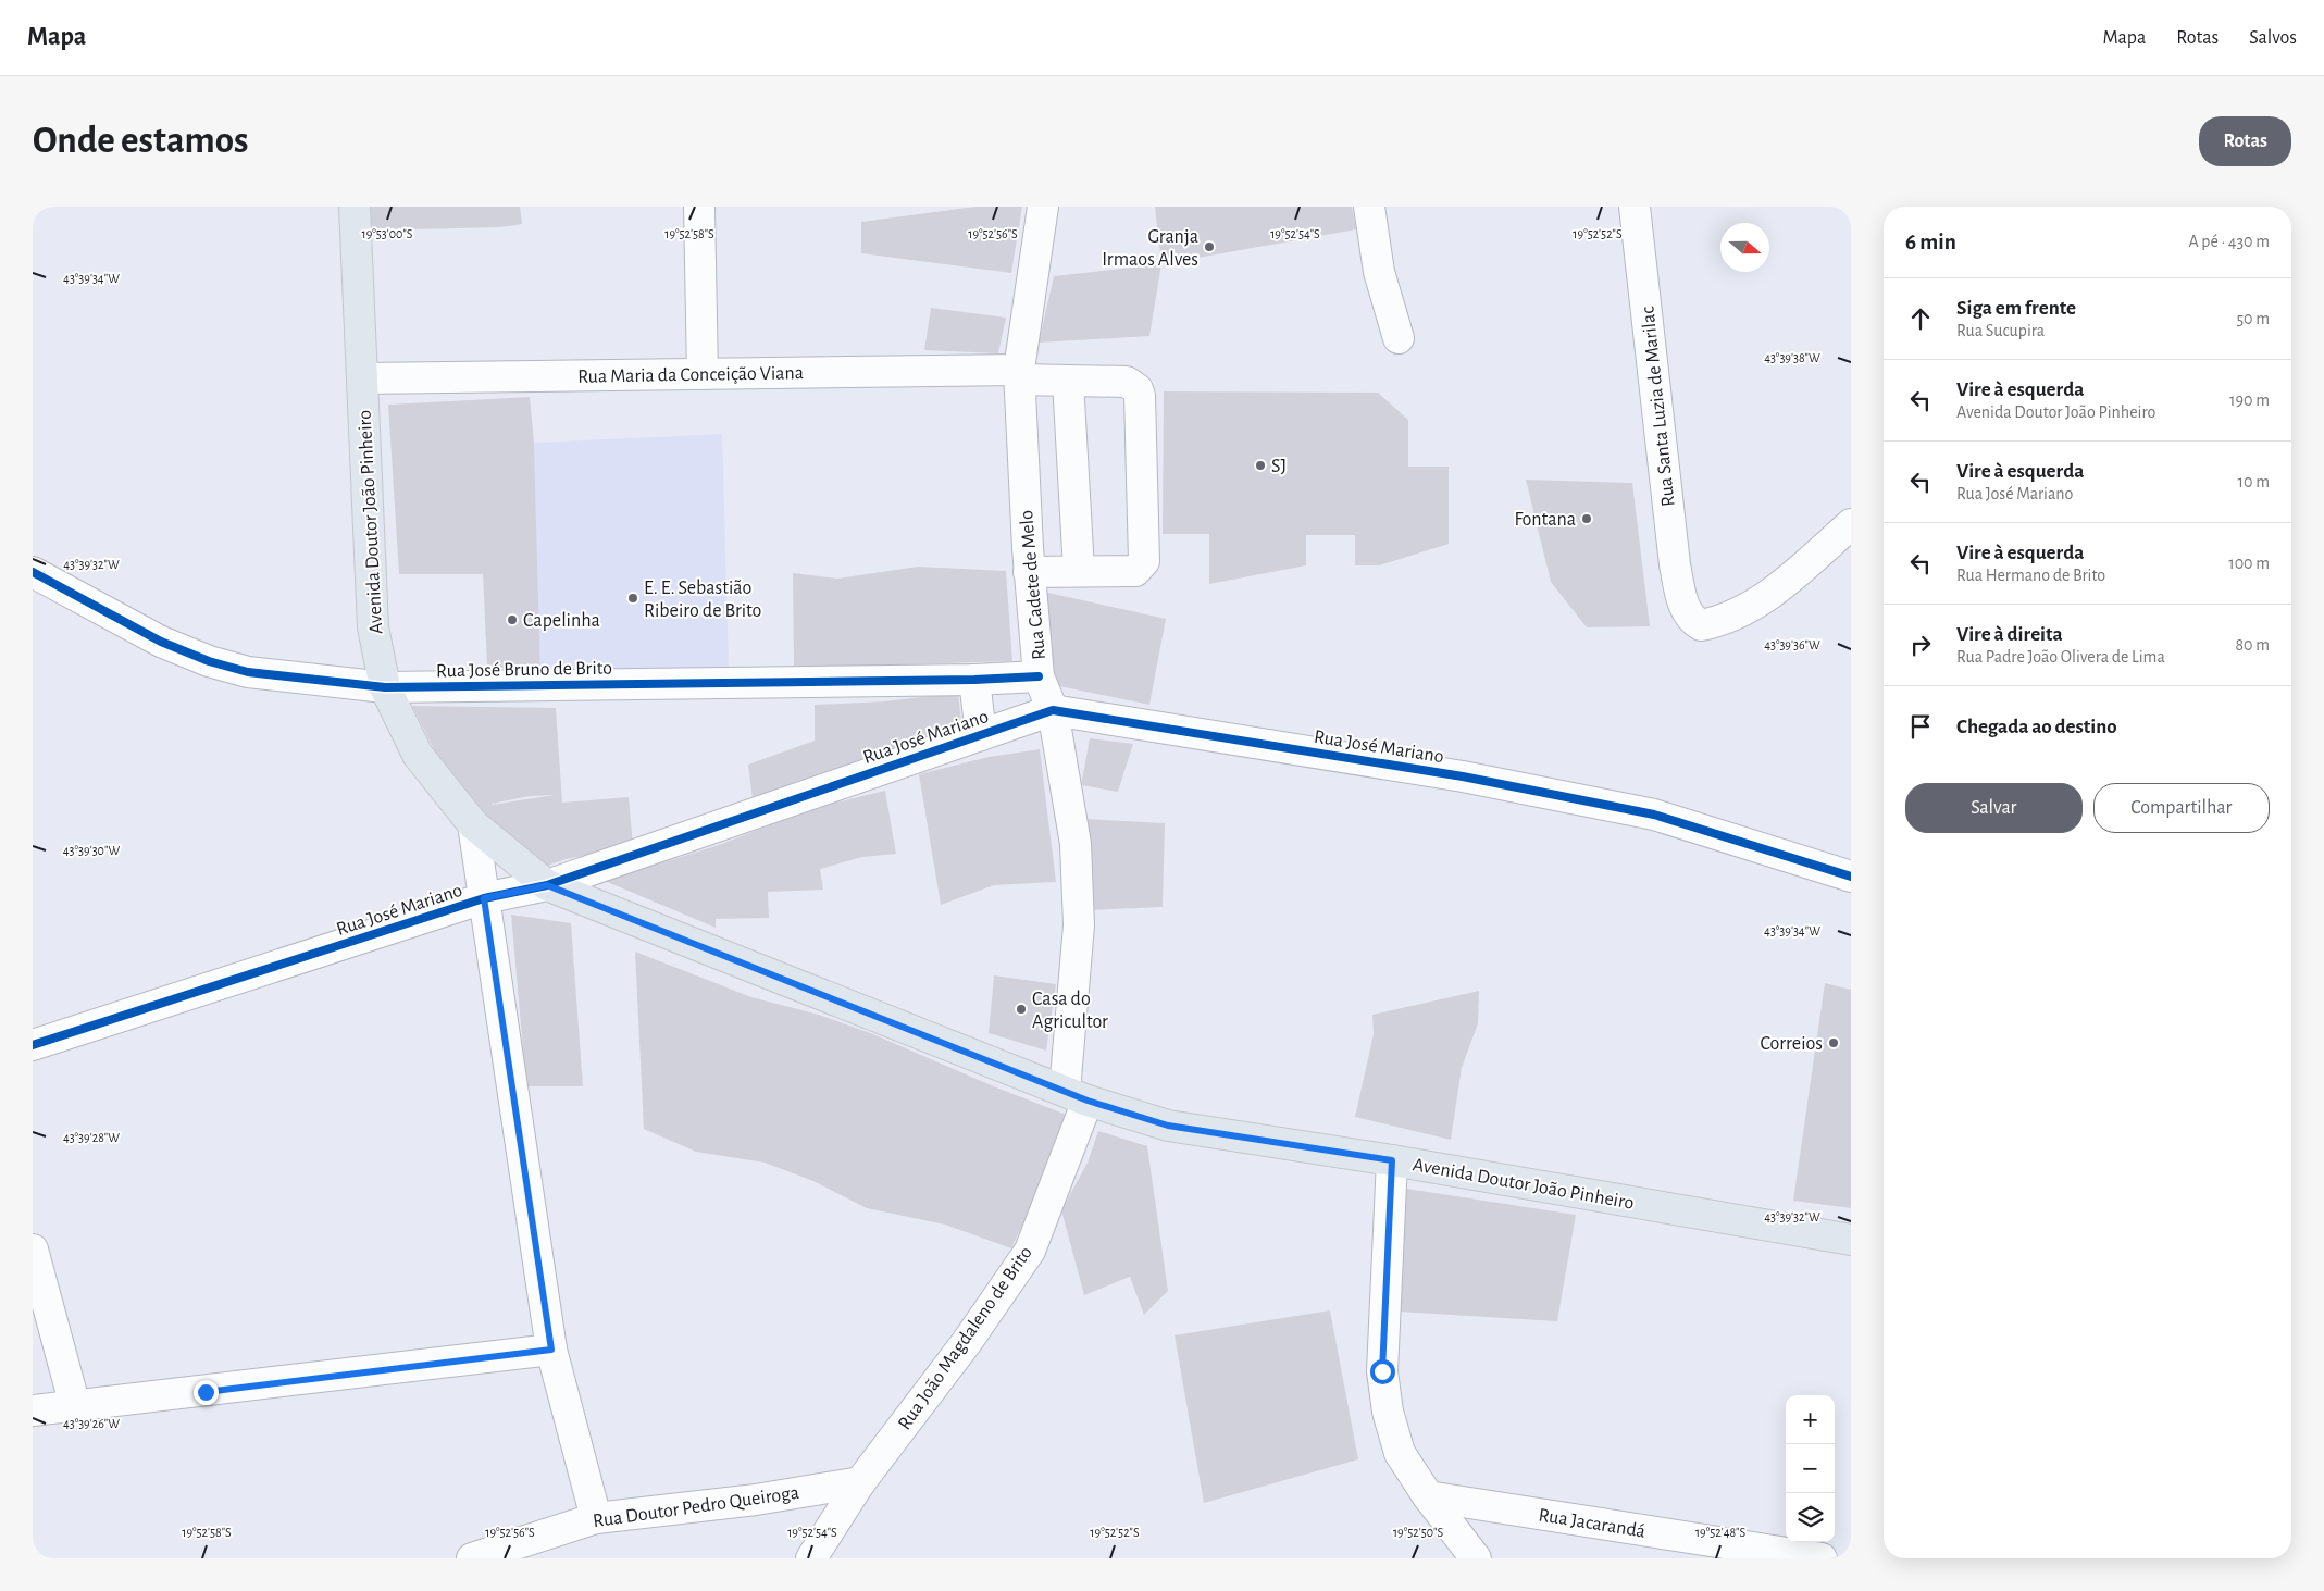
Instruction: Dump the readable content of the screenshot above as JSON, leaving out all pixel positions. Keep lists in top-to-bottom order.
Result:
{
  "streets": {
    "main road": ["Avenida Doutor João Pinheiro"],
    "street": [
      "Rua Maria da Conceição Viana",
      "Rua Santa Luzia de Marilac",
      "Rua Cadete de Melo",
      "Rua José Bruno de Brito",
      "Rua José Mariano",
      "Rua João Magdaleno de Brito",
      "Rua Doutor Pedro Queiroga",
      "Rua Jacarandá"
    ]
  },
  "crossings": [
    ["Rua Maria da Conceição Viana", "Avenida Doutor João Pinheiro"],
    ["Rua Maria da Conceição Viana", "Rua Cadete de Melo"],
    ["Avenida Doutor João Pinheiro", "Rua Cadete de Melo"],
    ["Avenida Doutor João Pinheiro", "Rua José Bruno de Brito"],
    ["Avenida Doutor João Pinheiro", "Rua José Mariano"],
    ["Avenida Doutor João Pinheiro", "Rua João Magdaleno de Brito"],
    ["Rua Cadete de Melo", "Rua José Bruno de Brito"],
    ["Rua Cadete de Melo", "Rua José Mariano"],
    ["Rua Cadete de Melo", "Rua João Magdaleno de Brito"],
    ["Rua João Magdaleno de Brito", "Rua Doutor Pedro Queiroga"]
  ],
  "places": [
    "Granja Irmaos Alves",
    "SJ",
    "Fontana",
    "E. E. Sebastião Ribeiro de Brito",
    "Capelinha",
    "Casa do Agricultor",
    "Correios"
  ],
  "north": "right",
  "page": {
    "header": "Mapa",
    "nav": ["Mapa", "Rotas", "Salvos"],
    "buttons": [
      "Rotas",
      ["Salvar", "Compartilhar"]
    ],
    "title": "Onde estamos",
    "heading": ["6 min", "A pé · 430 m"],
    "list": [
      ["Siga em frente", "Rua Sucupira", "50 m"],
      ["Vire à esquerda", "Avenida Doutor João Pinheiro", "190 m"],
      ["Vire à esquerda", "Rua José Mariano", "10 m"],
      ["Vire à esquerda", "Rua Hermano de Brito", "100 m"],
      ["Vire à direita", "Rua Padre João Olivera de Lima", "80 m"],
      "Chegada ao destino"
    ],
    "map_buttons": ["+", "−"]
  },
  "coordinates": [
    "19°53'00\"S",
    "19°52'58\"S",
    "19°52'56\"S",
    "19°52'54\"S",
    "19°52'52\"S",
    "43°39'34\"W",
    "43°39'38\"W",
    "43°39'32\"W",
    "43°39'36\"W",
    "43°39'30\"W",
    "43°39'28\"W",
    "43°39'26\"W",
    "19°52'50\"S",
    "19°52'48\"S"
  ]
}
